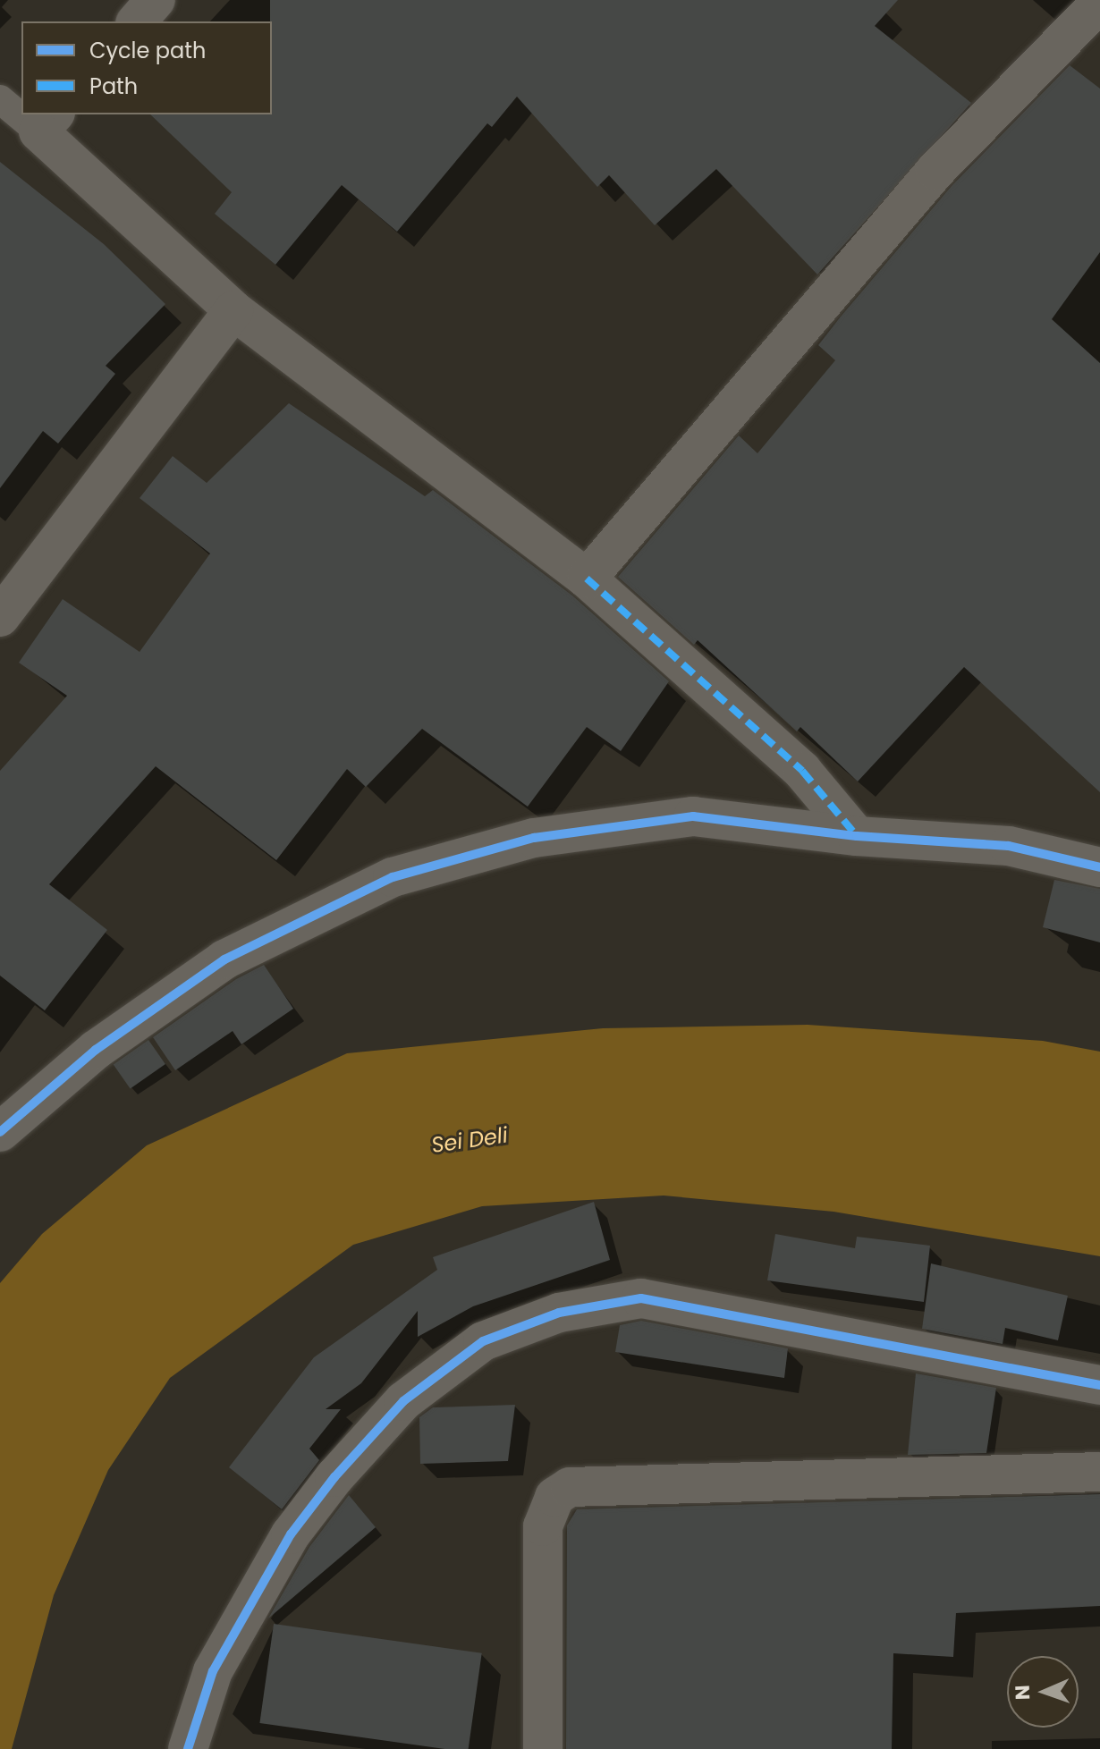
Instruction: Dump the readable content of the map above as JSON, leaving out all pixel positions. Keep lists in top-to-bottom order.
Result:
{
  "water": ["Sei Deli"],
  "legend": ["Cycle path", "Path"],
  "north": "left"
}
